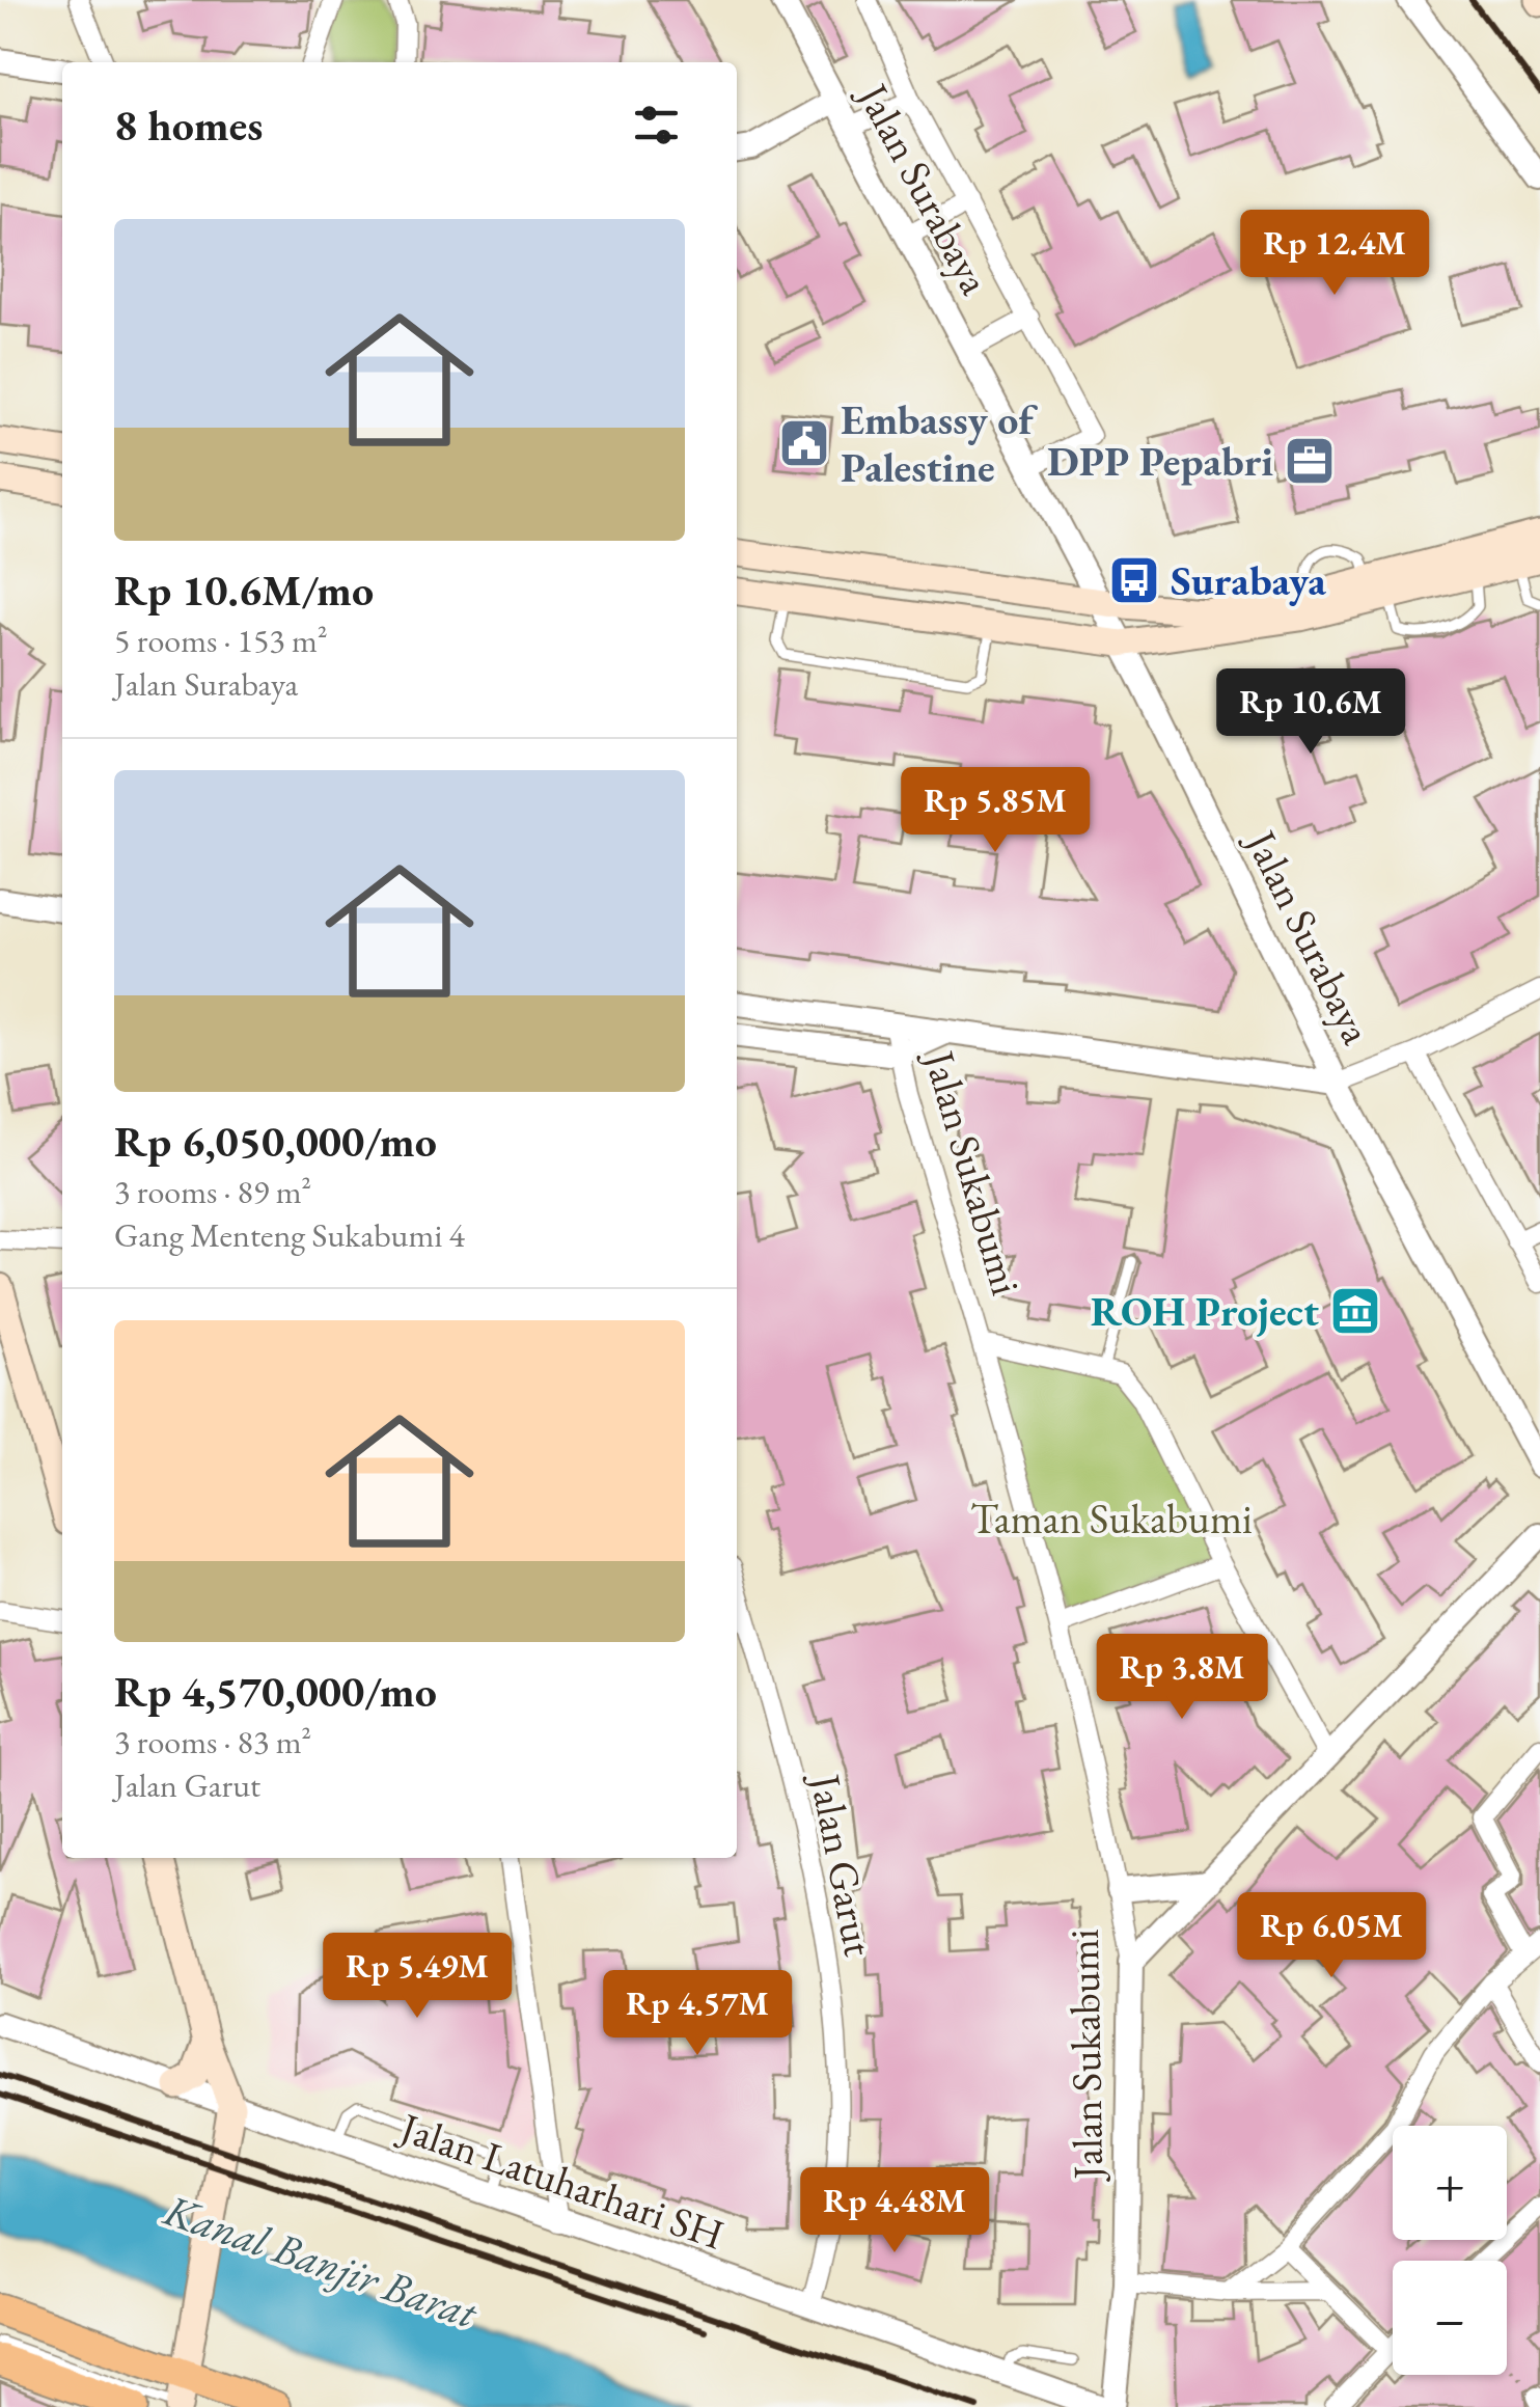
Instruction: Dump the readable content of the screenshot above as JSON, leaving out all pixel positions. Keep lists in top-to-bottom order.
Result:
{
  "streets": {
    "street": [
      "Jalan Surabaya",
      "Jalan Sukabumi",
      "Jalan Garut",
      "Jalan Latuharhari SH"
    ]
  },
  "crossings": [
    ["Jalan Garut", "Jalan Latuharhari SH"]
  ],
  "water": ["Kanal Banjir Barat"],
  "parks": ["Taman Sukabumi"],
  "places": {
    "public building": ["Embassy of Palestine"],
    "office": ["DPP Pepabri"],
    "bus stop": ["Surabaya"],
    "museum": ["ROH Project"]
  },
  "page": {
    "heading": "8 homes",
    "list": [
      {
        "name": "Rp 10.6M/mo",
        "note": "5 rooms · 153 m² · Jalan Surabaya"
      },
      {
        "name": "Rp 6,050,000/mo",
        "note": "3 rooms · 89 m² · Gang Menteng Sukabumi 4"
      },
      {
        "name": "Rp 4,570,000/mo",
        "note": "3 rooms · 83 m² · Jalan Garut"
      }
    ],
    "price": [
      "Rp 12.4M",
      "Rp 10.6M",
      "Rp 5.85M",
      "Rp 3.8M",
      "Rp 6.05M",
      "Rp 5.49M",
      "Rp 4.57M",
      "Rp 4.48M"
    ],
    "map_buttons": ["+", "−"]
  }
}
